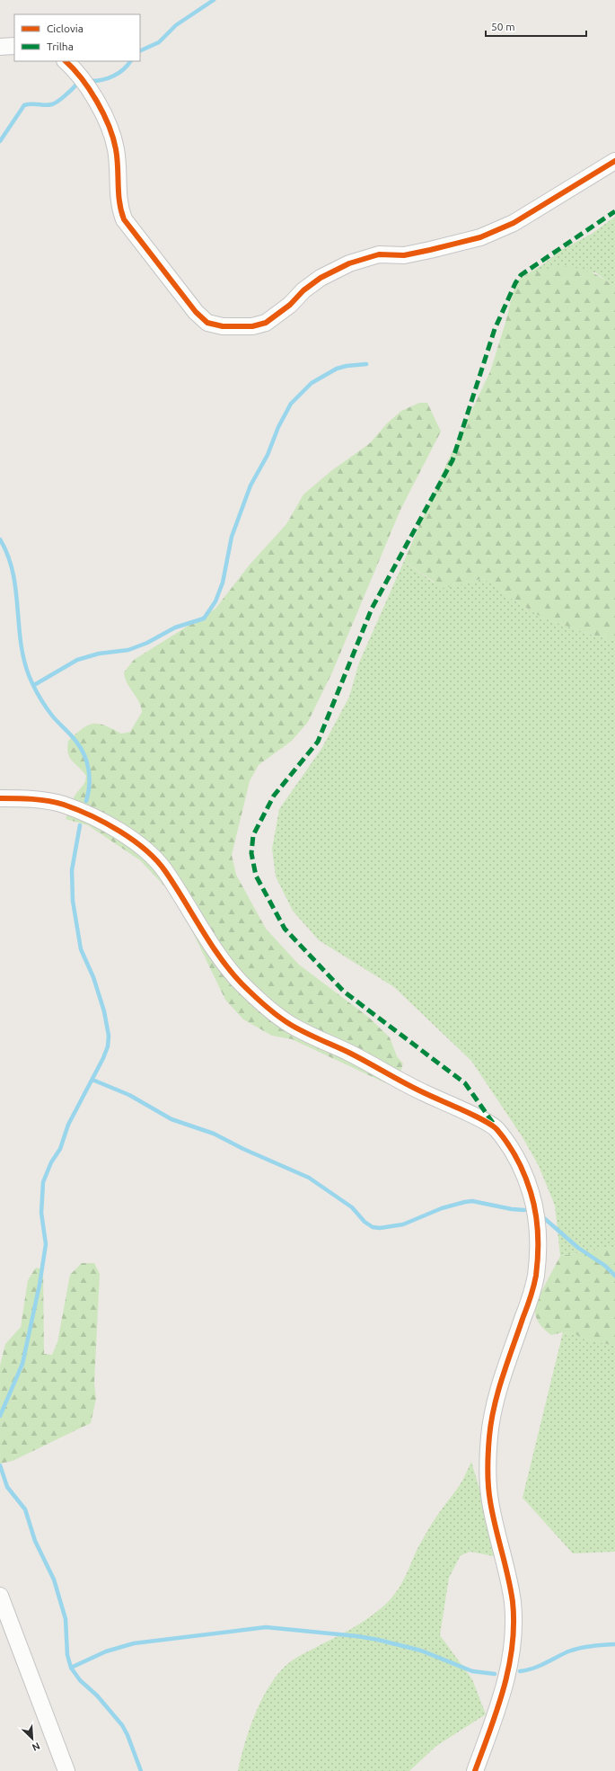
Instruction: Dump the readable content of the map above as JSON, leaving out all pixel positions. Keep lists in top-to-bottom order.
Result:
{
  "legend": ["Ciclovia", "Trilha"],
  "scale_bar": "50 m",
  "north": "bottom right"
}
